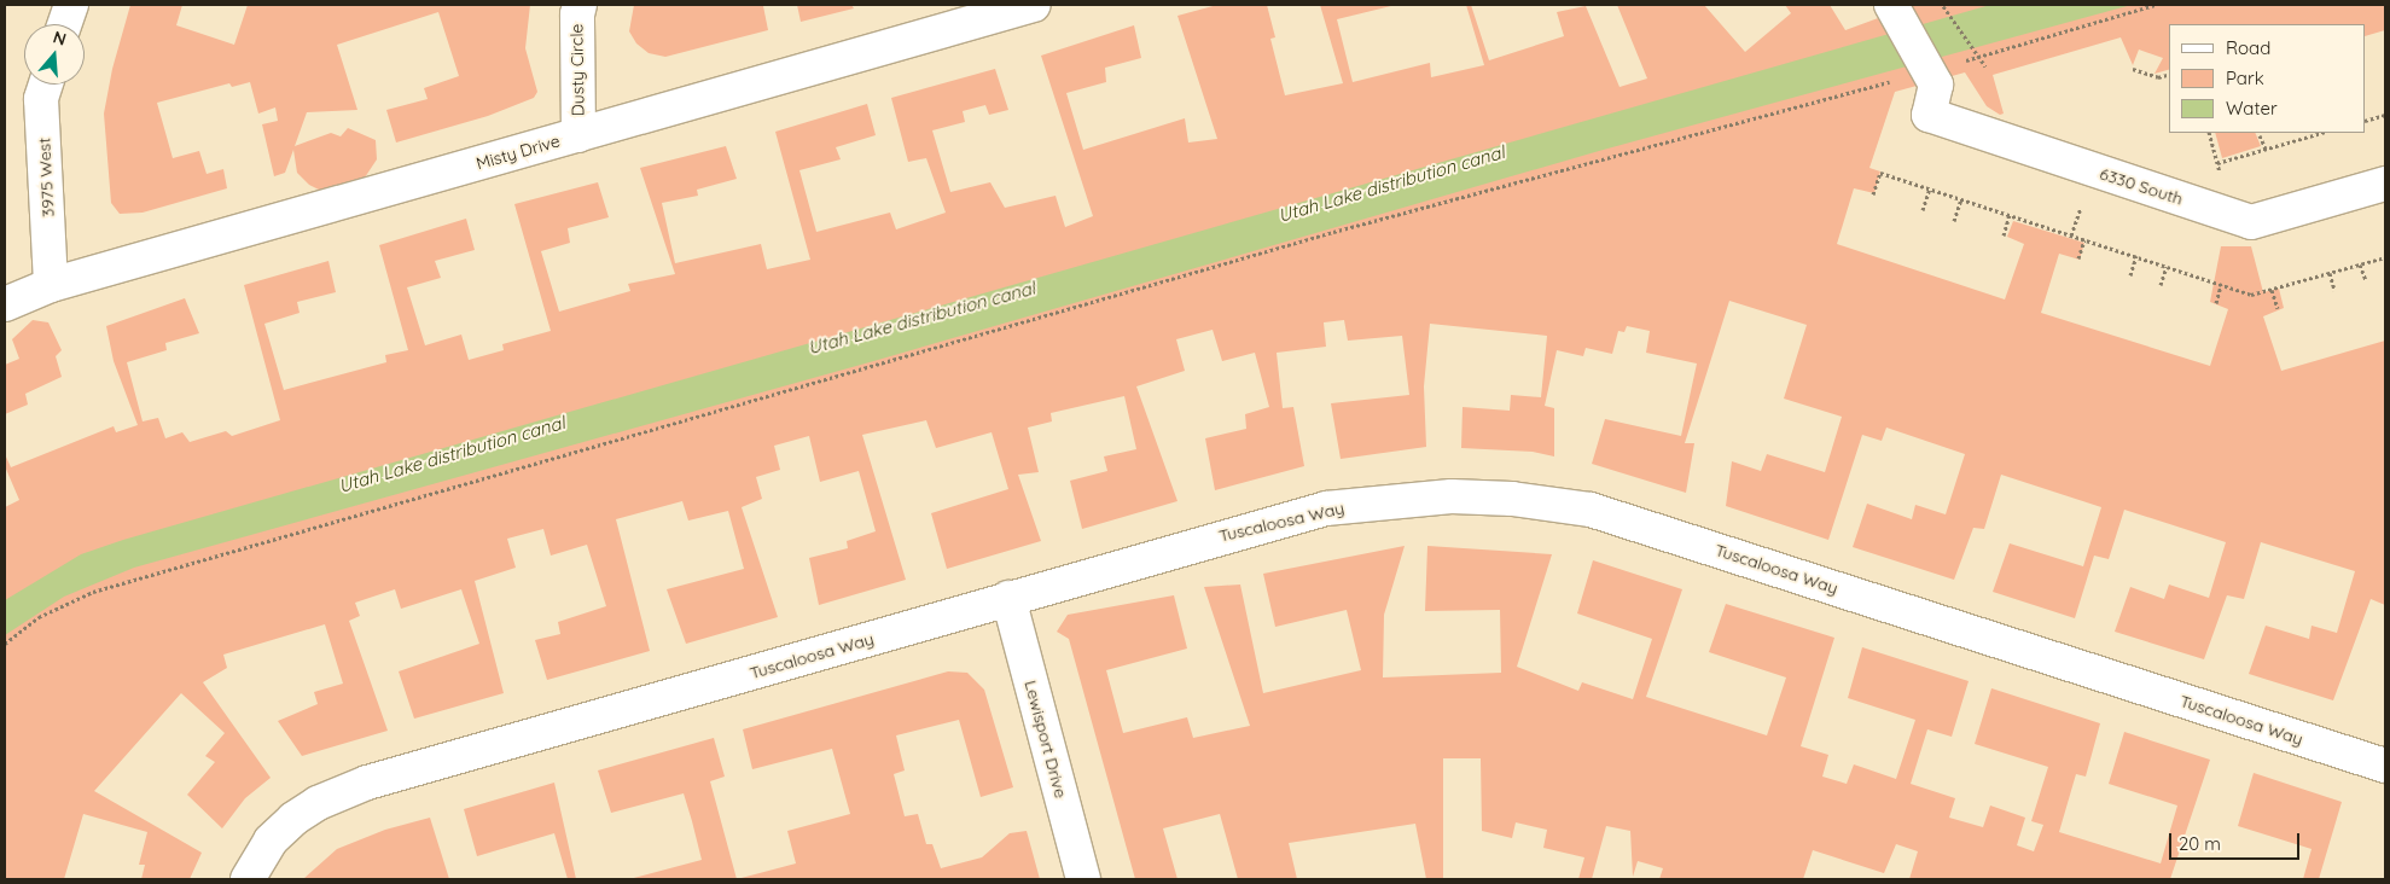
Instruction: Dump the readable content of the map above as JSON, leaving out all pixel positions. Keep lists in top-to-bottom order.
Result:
{
  "streets": {
    "street": [
      "Dusty Circle",
      "Misty Drive",
      "3975 West",
      "6330 South",
      "Tuscaloosa Way",
      "Lewisport Drive"
    ]
  },
  "crossings": [
    ["Dusty Circle", "Misty Drive"],
    ["Misty Drive", "3975 West"],
    ["Tuscaloosa Way", "Lewisport Drive"]
  ],
  "water": ["Utah Lake distribution canal"],
  "legend": ["Road", "Park", "Water"],
  "scale_bar": "20 m",
  "north": "top"
}
